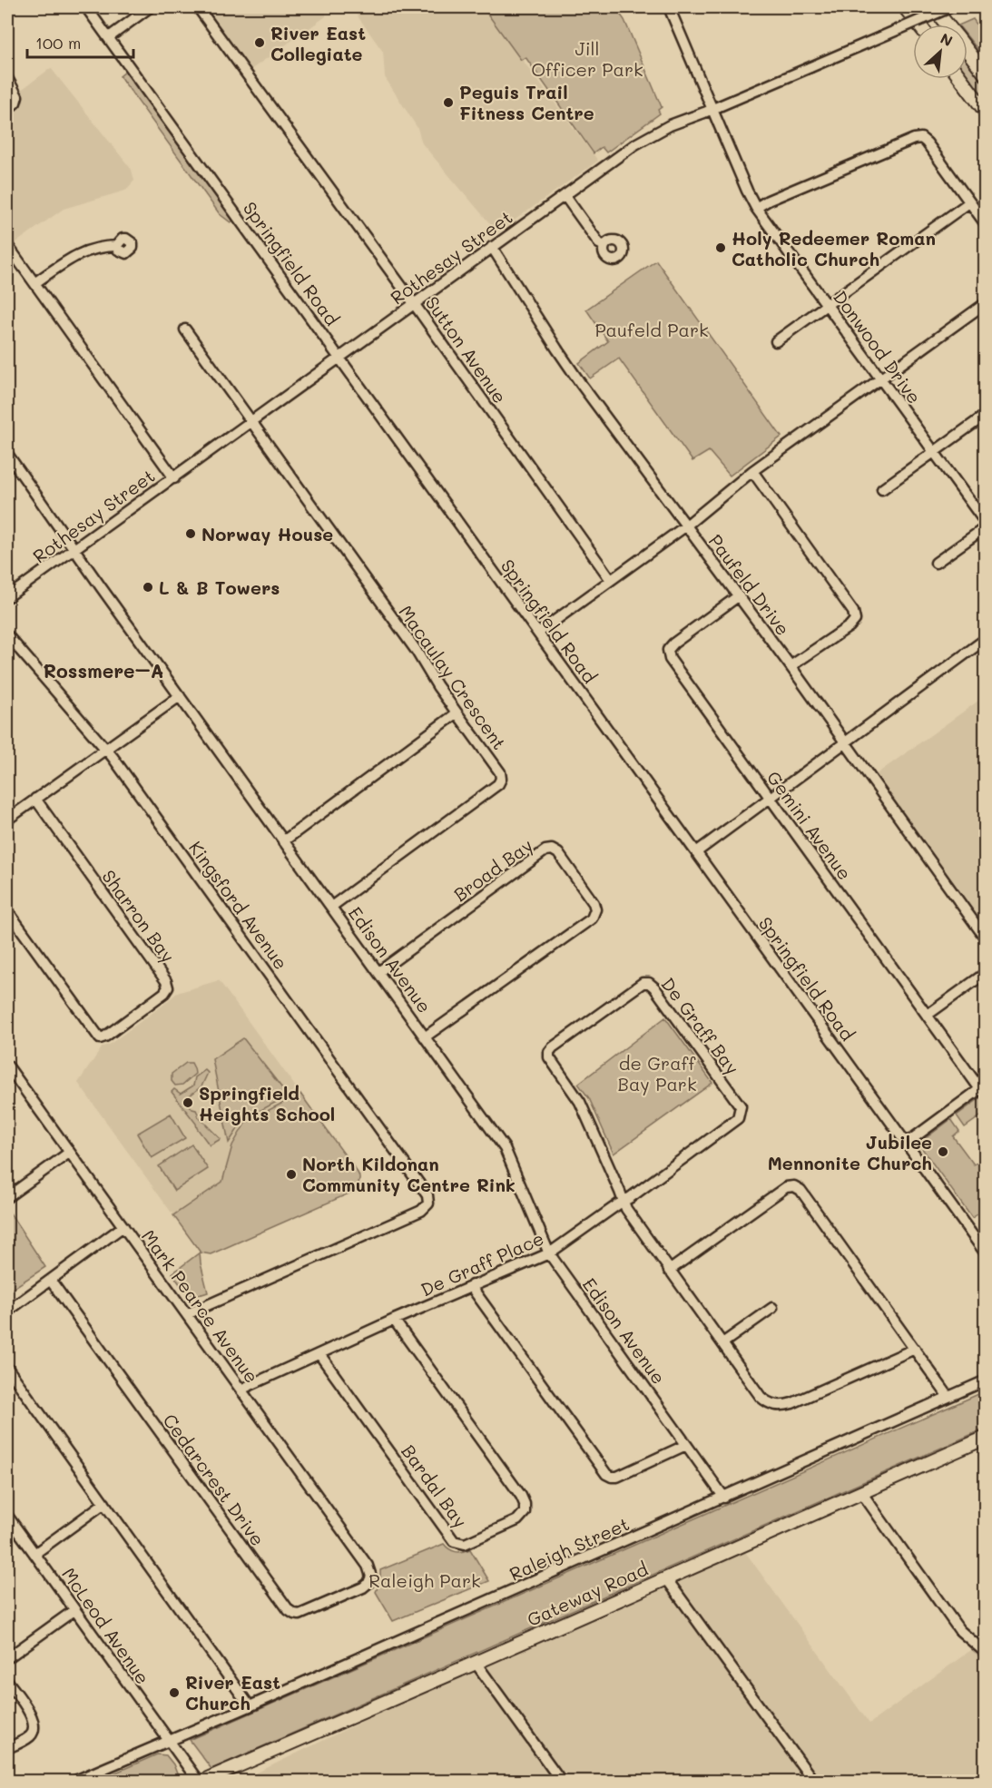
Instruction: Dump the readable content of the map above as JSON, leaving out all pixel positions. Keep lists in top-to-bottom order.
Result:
{
  "streets": {
    "main road": ["Gateway Road"],
    "street": [
      "Rothesay Street",
      "Springfield Road",
      "Donwood Drive",
      "Sutton Avenue",
      "Paufeld Drive",
      "Macaulay Crescent",
      "Gemini Avenue",
      "Broad Bay",
      "Kingsford Avenue",
      "Sharron Bay",
      "Edison Avenue",
      "De Graff Bay",
      "De Graff Place",
      "Mark Pearce Avenue",
      "Cedarcrest Drive",
      "Bardal Bay",
      "Raleigh Street",
      "McLeod Avenue"
    ]
  },
  "crossings": [
    ["Rothesay Street", "Springfield Road"],
    ["Rothesay Street", "Donwood Drive"],
    ["Rothesay Street", "Sutton Avenue"],
    ["Rothesay Street", "Paufeld Drive"],
    ["Rothesay Street", "Macaulay Crescent"],
    ["Rothesay Street", "Edison Avenue"],
    ["Paufeld Drive", "Gemini Avenue"],
    ["Macaulay Crescent", "Edison Avenue"],
    ["Broad Bay", "Edison Avenue"],
    ["Kingsford Avenue", "Mark Pearce Avenue"],
    ["Edison Avenue", "De Graff Place"],
    ["Edison Avenue", "Raleigh Street"],
    ["De Graff Bay", "De Graff Place"],
    ["De Graff Place", "Mark Pearce Avenue"],
    ["De Graff Place", "Bardal Bay"],
    ["Mark Pearce Avenue", "Cedarcrest Drive"],
    ["Raleigh Street", "McLeod Avenue"]
  ],
  "districts": ["Rossmere–A"],
  "parks": [
    "Jill Officer Park",
    "Paufeld Park",
    "de Graff Bay Park",
    "Raleigh Park"
  ],
  "places": [
    "River East Collegiate",
    "Peguis Trail Fitness Centre",
    "Holy Redeemer Roman Catholic Church",
    "Norway House",
    "L & B Towers",
    "Springfield Heights School",
    "Jubilee Mennonite Church",
    "North Kildonan Community Centre Rink",
    "River East Church"
  ],
  "scale_bar": "100 m",
  "north": "top right"
}
